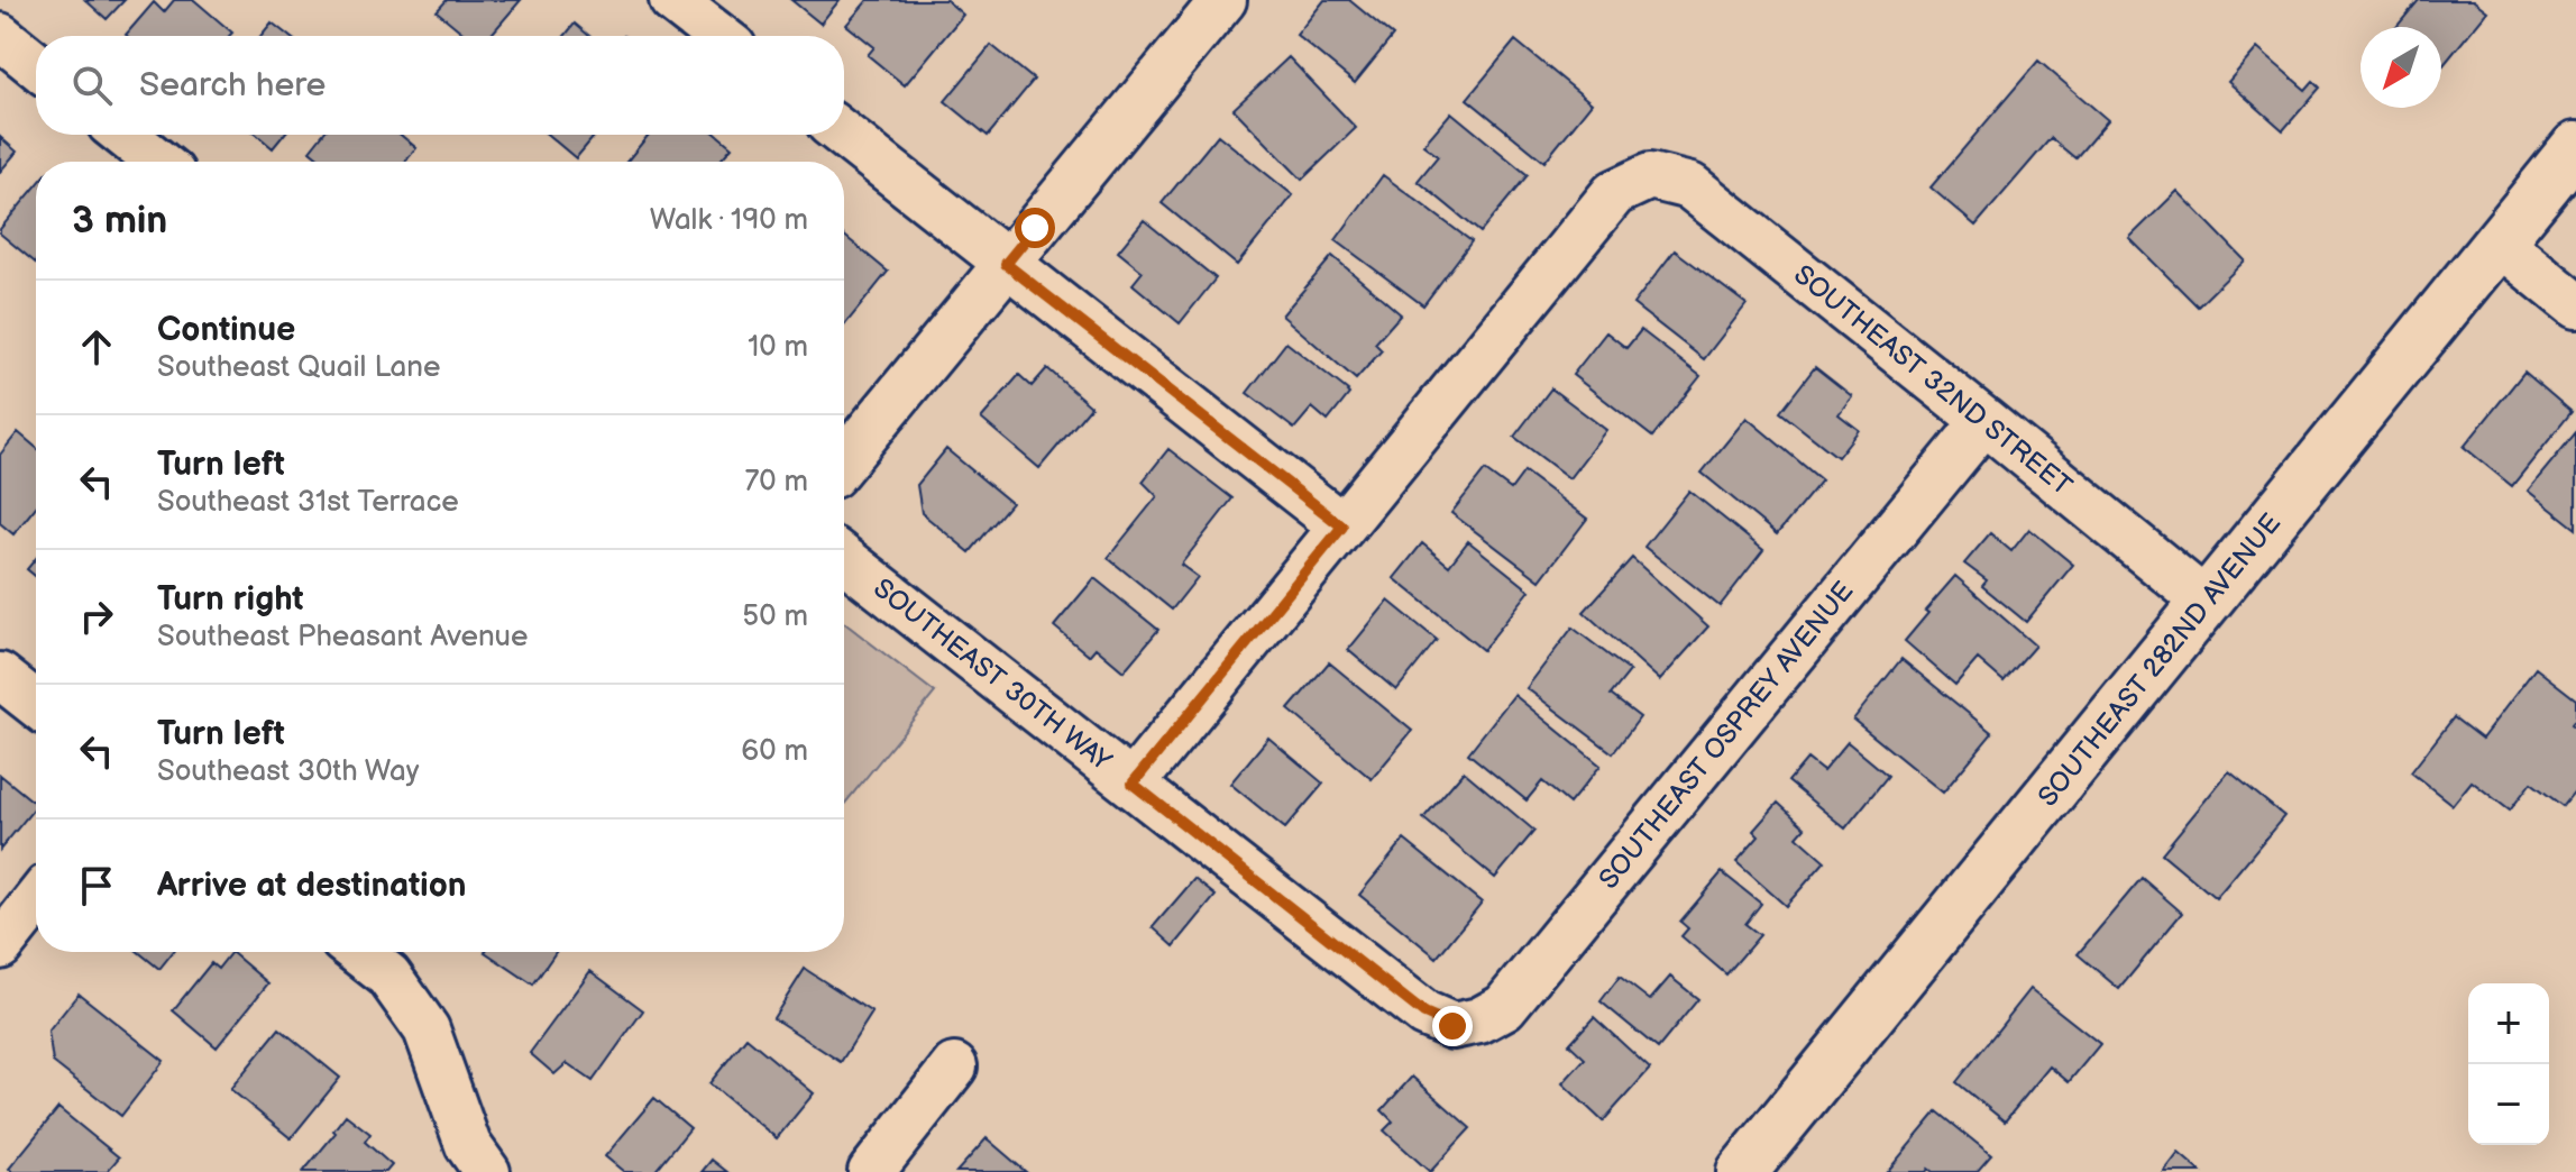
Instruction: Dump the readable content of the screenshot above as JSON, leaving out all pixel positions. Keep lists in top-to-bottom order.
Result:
{
  "streets": {
    "main road": ["SOUTHEAST 282ND AVENUE"],
    "street": ["SOUTHEAST 32ND STREET", "SOUTHEAST 30TH WAY", "SOUTHEAST OSPREY AVENUE"]
  },
  "crossings": [
    ["SOUTHEAST 32ND STREET", "SOUTHEAST 282ND AVENUE"],
    ["SOUTHEAST 32ND STREET", "SOUTHEAST OSPREY AVENUE"],
    ["SOUTHEAST 30TH WAY", "SOUTHEAST OSPREY AVENUE"]
  ],
  "north": "bottom left",
  "page": {
    "search": "Search here",
    "heading": ["3 min", "Walk · 190 m"],
    "list": [
      ["Continue", "Southeast Quail Lane", "10 m"],
      ["Turn left", "Southeast 31st Terrace", "70 m"],
      ["Turn right", "Southeast Pheasant Avenue", "50 m"],
      ["Turn left", "Southeast 30th Way", "60 m"],
      "Arrive at destination"
    ],
    "map_buttons": ["+", "−"]
  }
}
